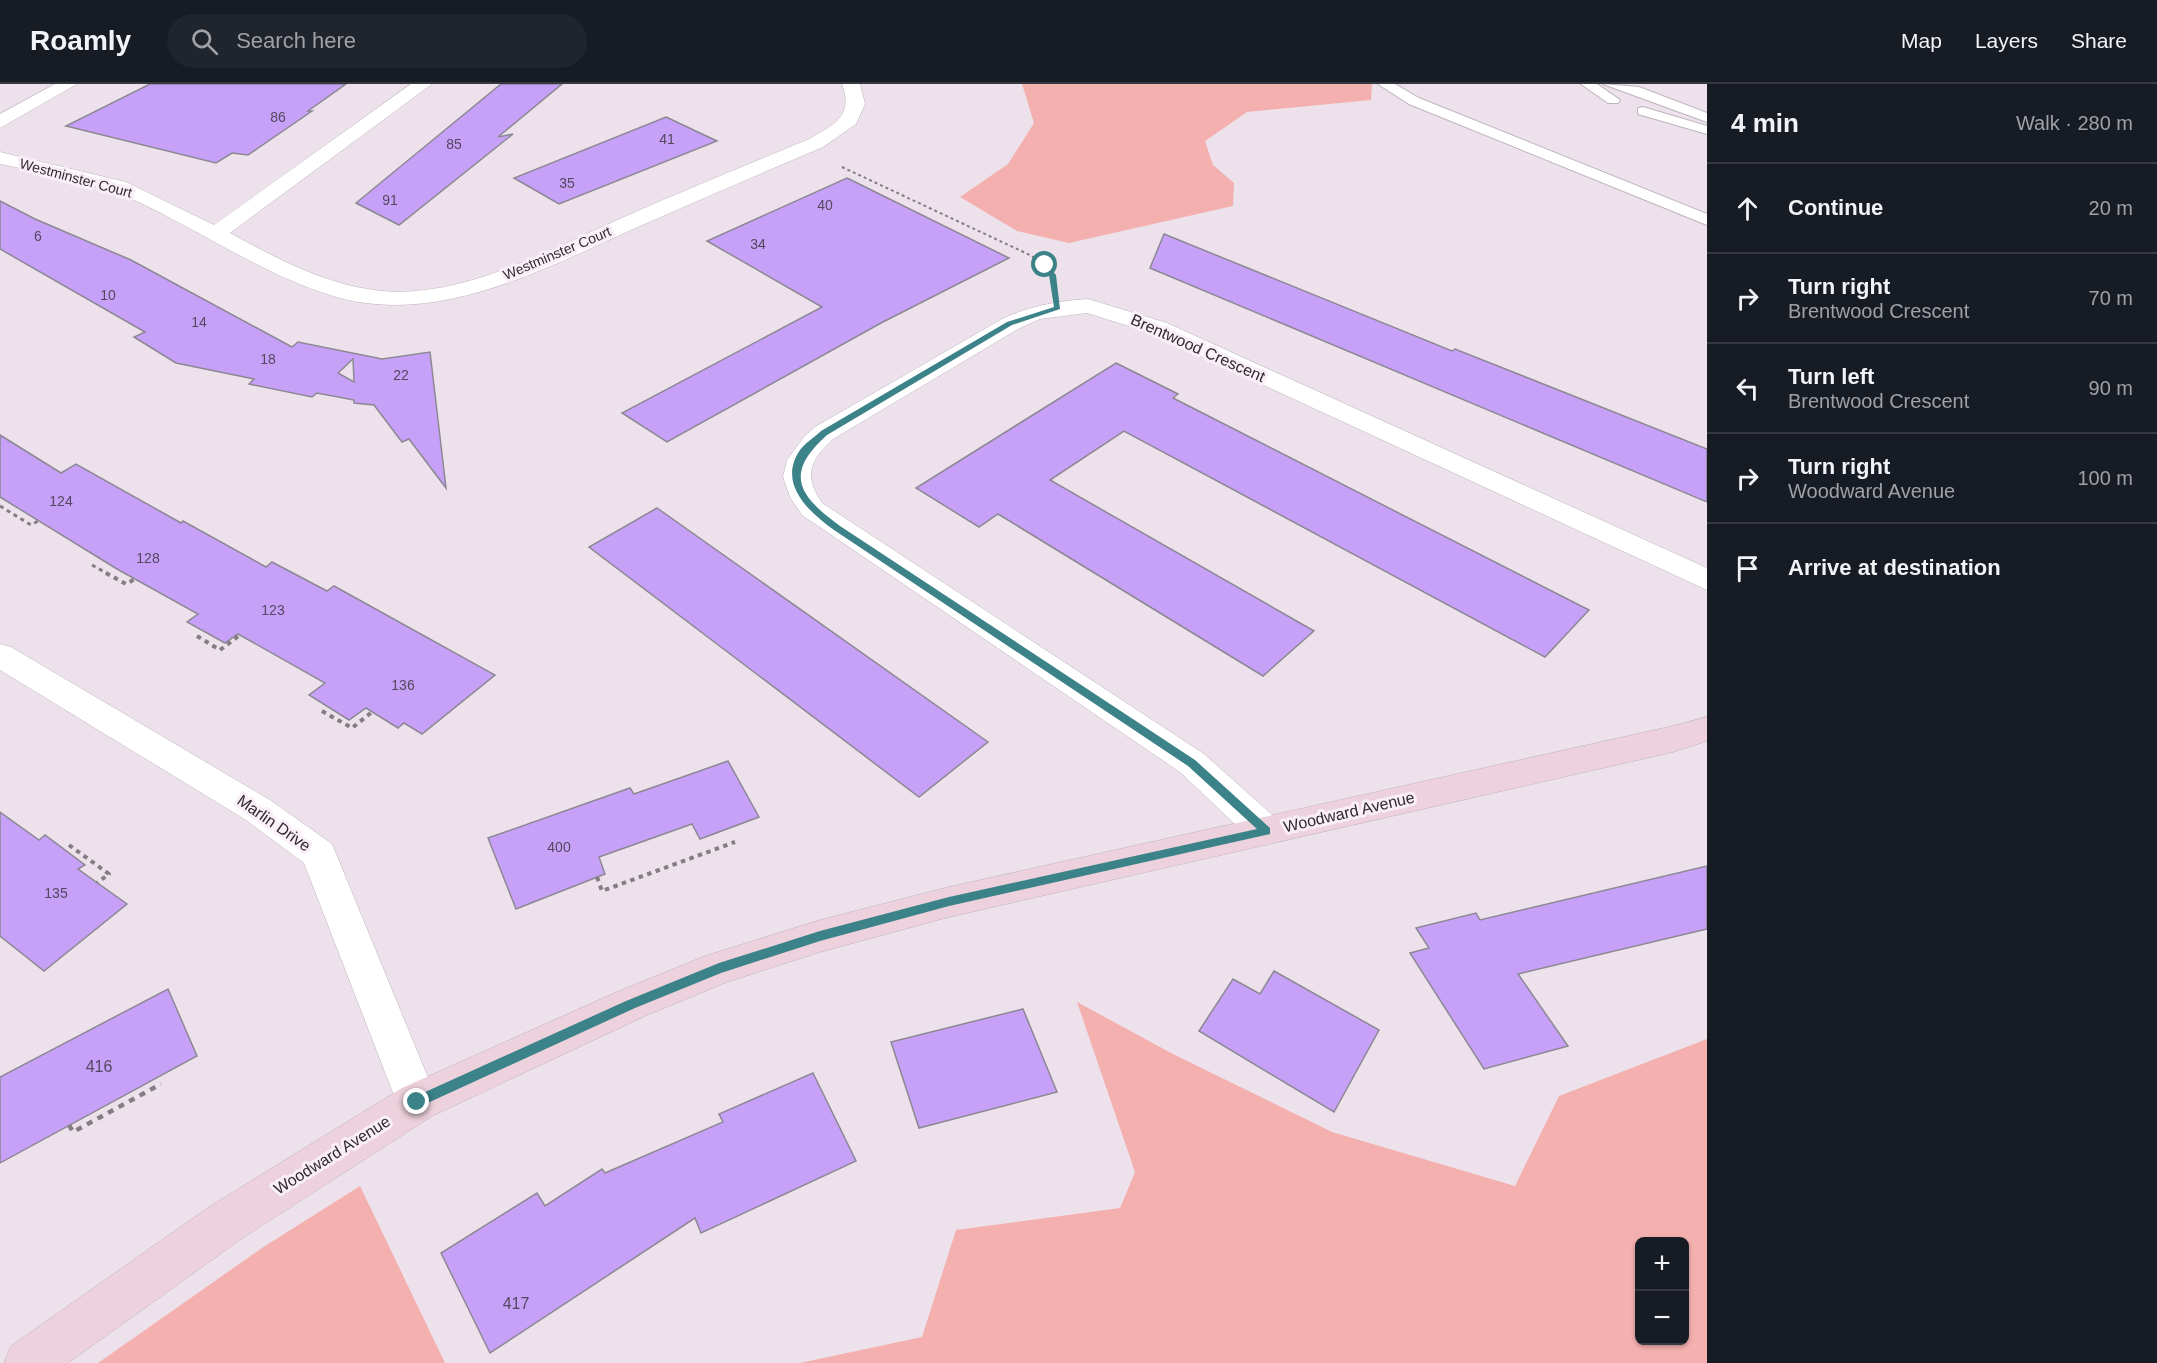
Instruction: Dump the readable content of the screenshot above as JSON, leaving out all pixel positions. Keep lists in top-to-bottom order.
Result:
{
  "streets": {
    "street": [
      "Westminster Court",
      "Brentwood Crescent",
      "Woodward Avenue",
      "Marlin Drive"
    ]
  },
  "crossings": [
    ["Brentwood Crescent", "Woodward Avenue"],
    ["Woodward Avenue", "Marlin Drive"]
  ],
  "house_numbers": [
    "86",
    "41",
    "85",
    "35",
    "91",
    "40",
    "6",
    "34",
    "10",
    "14",
    "18",
    "22",
    "124",
    "128",
    "123",
    "136",
    "400",
    "135",
    "416",
    "417"
  ],
  "page": {
    "header": "Roamly",
    "search": "Search here",
    "nav": ["Map", "Layers", "Share"],
    "heading": ["4 min", "Walk · 280 m"],
    "list": [
      ["Continue", "20 m"],
      ["Turn right", "Brentwood Crescent", "70 m"],
      ["Turn left", "Brentwood Crescent", "90 m"],
      ["Turn right", "Woodward Avenue", "100 m"],
      "Arrive at destination"
    ],
    "map_buttons": ["+", "−"]
  }
}
